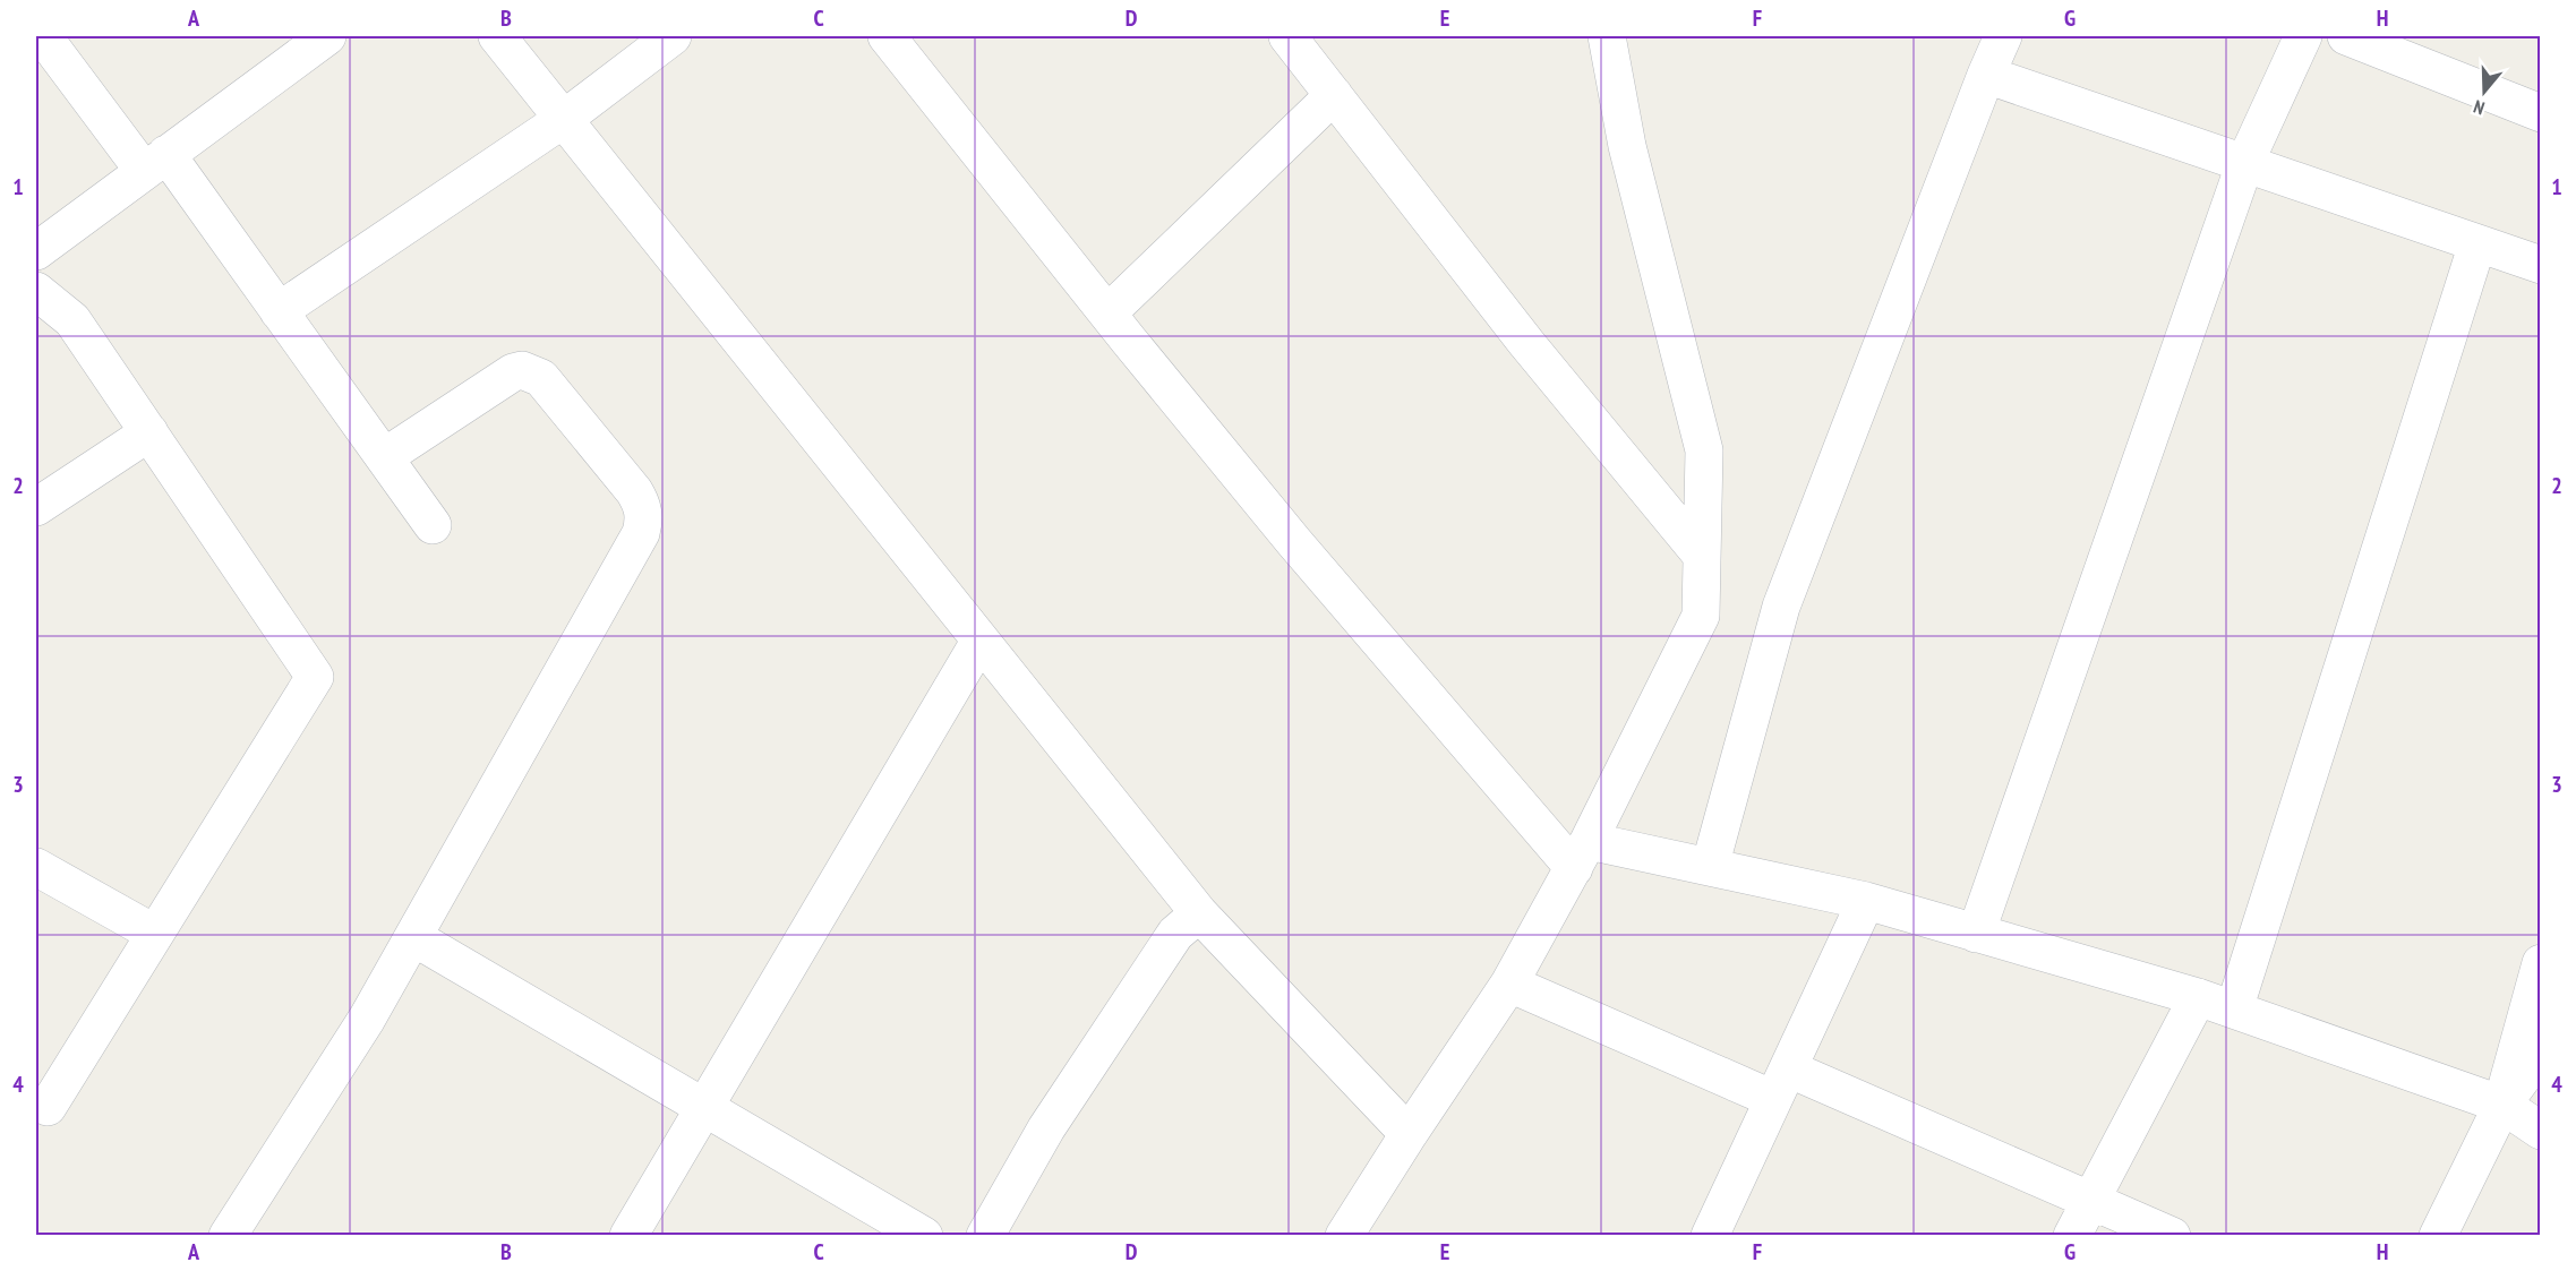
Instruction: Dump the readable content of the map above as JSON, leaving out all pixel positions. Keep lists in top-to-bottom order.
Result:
{
  "north": "bottom",
  "grid": {
    "columns": [
      "A",
      "B",
      "C",
      "D",
      "E",
      "F",
      "G",
      "H"
    ],
    "rows": [
      "1",
      "2",
      "3",
      "4"
    ]
  }
}
